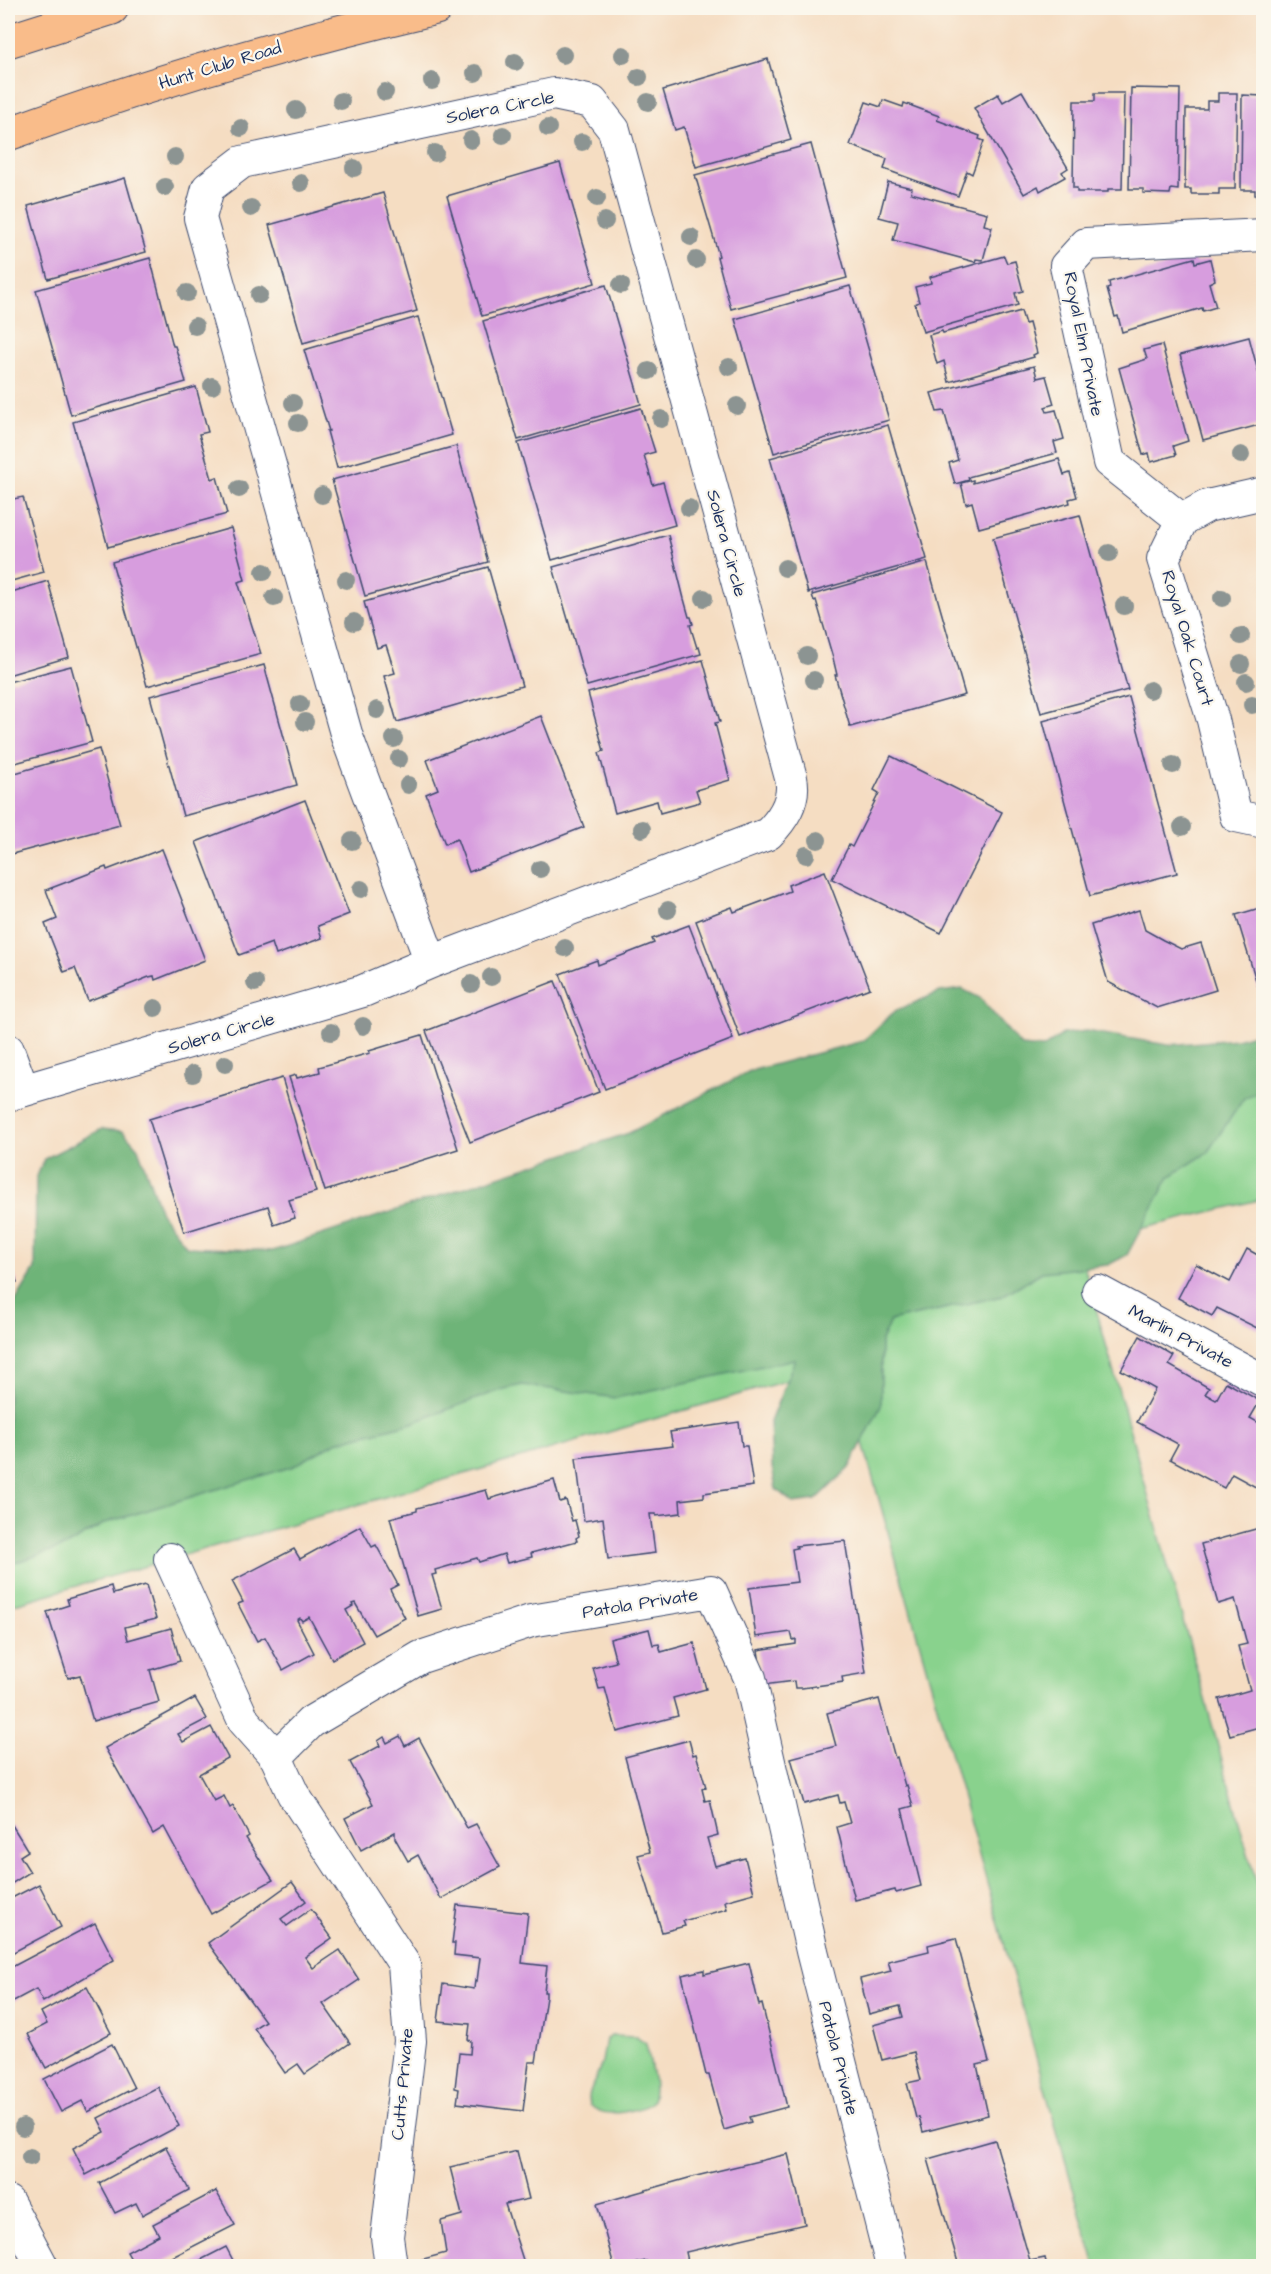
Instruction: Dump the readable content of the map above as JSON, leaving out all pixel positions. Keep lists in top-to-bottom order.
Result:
{
  "streets": {
    "main road": ["Hunt Club Road"],
    "street": [
      "Solera Circle",
      "Royal Elm Private",
      "Royal Oak Court",
      "Marlin Private",
      "Patola Private",
      "Cutts Private"
    ]
  },
  "crossings": [
    ["Royal Elm Private", "Royal Oak Court"],
    ["Patola Private", "Cutts Private"]
  ]
}
